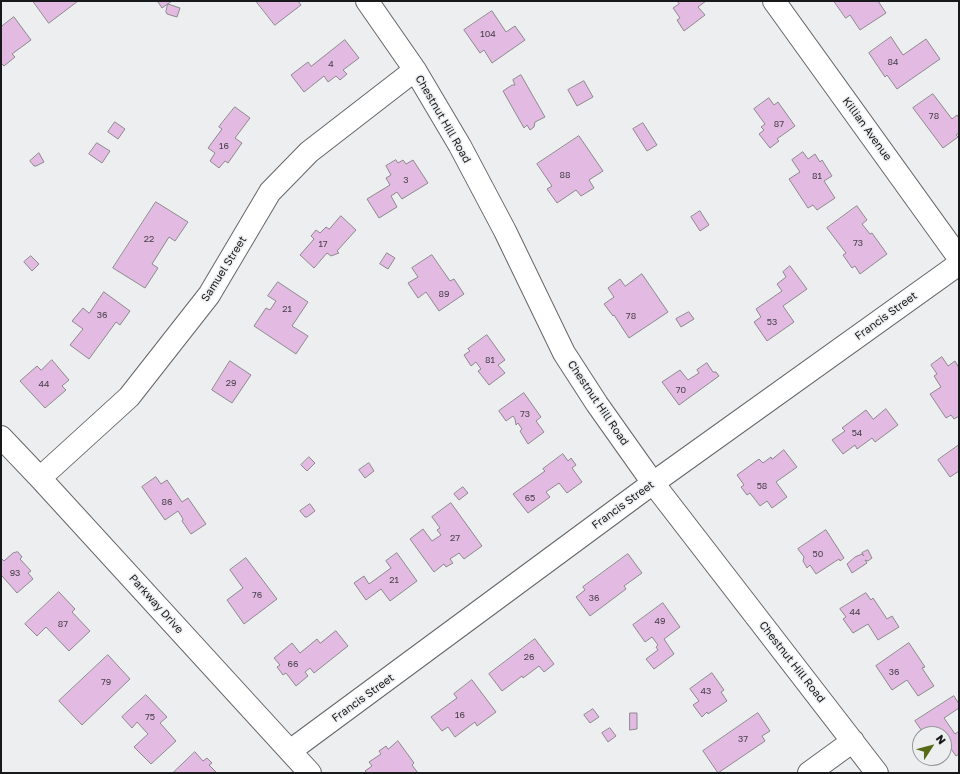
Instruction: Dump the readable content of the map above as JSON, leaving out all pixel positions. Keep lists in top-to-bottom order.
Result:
{
  "streets": {
    "street": [
      "Chestnut Hill Road",
      "Killian Avenue",
      "Samuel Street",
      "Francis Street",
      "Parkway Drive"
    ]
  },
  "crossings": [
    ["Chestnut Hill Road", "Samuel Street"],
    ["Chestnut Hill Road", "Francis Street"],
    ["Samuel Street", "Parkway Drive"],
    ["Francis Street", "Parkway Drive"]
  ],
  "house_numbers": [
    "104",
    "84",
    "4",
    "78",
    "87",
    "16",
    "88",
    "81",
    "3",
    "22",
    "73",
    "17",
    "89",
    "21",
    "36",
    "78",
    "53",
    "81",
    "29",
    "44",
    "70",
    "73",
    "54",
    "58",
    "65",
    "86",
    "27",
    "50",
    "93",
    "21",
    "76",
    "36",
    "44",
    "49",
    "87",
    "26",
    "66",
    "36",
    "79",
    "43",
    "16",
    "75",
    "37"
  ],
  "north": "top right"
}
